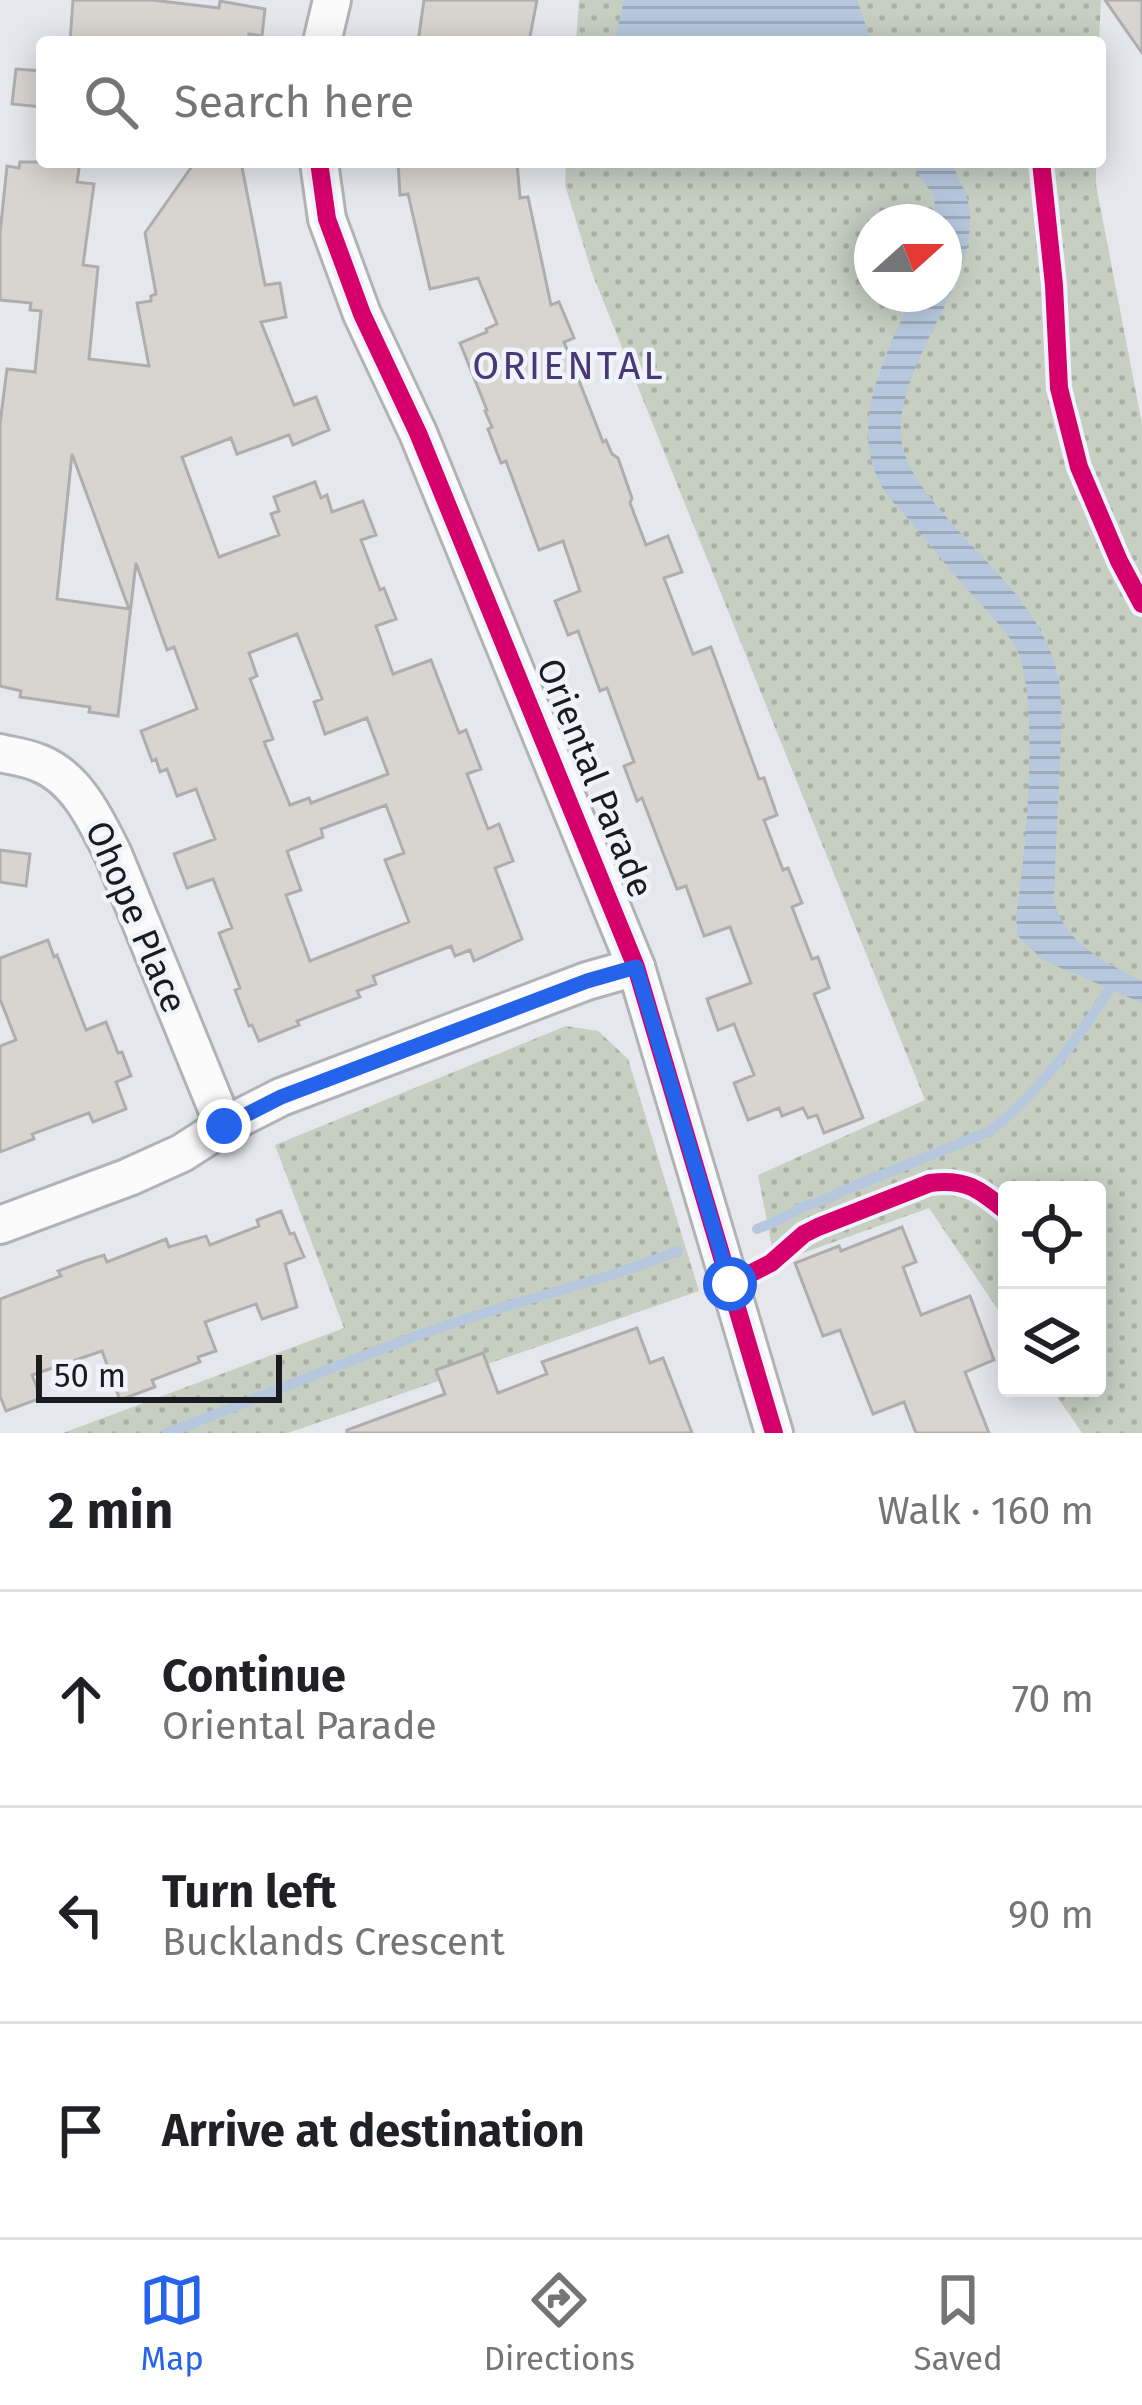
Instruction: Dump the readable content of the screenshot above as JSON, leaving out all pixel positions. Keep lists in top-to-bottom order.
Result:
{
  "streets": {
    "street": ["Oriental Parade", "Ohope Place"]
  },
  "districts": ["ORIENTAL"],
  "scale_bar": "50 m",
  "north": "right",
  "page": {
    "search": "Search here",
    "scale": "50 m",
    "heading": ["2 min", "Walk · 160 m"],
    "list": [
      ["Continue", "Oriental Parade", "70 m"],
      ["Turn left", "Bucklands Crescent", "90 m"],
      "Arrive at destination"
    ],
    "nav": ["Map", "Directions", "Saved"]
  }
}
